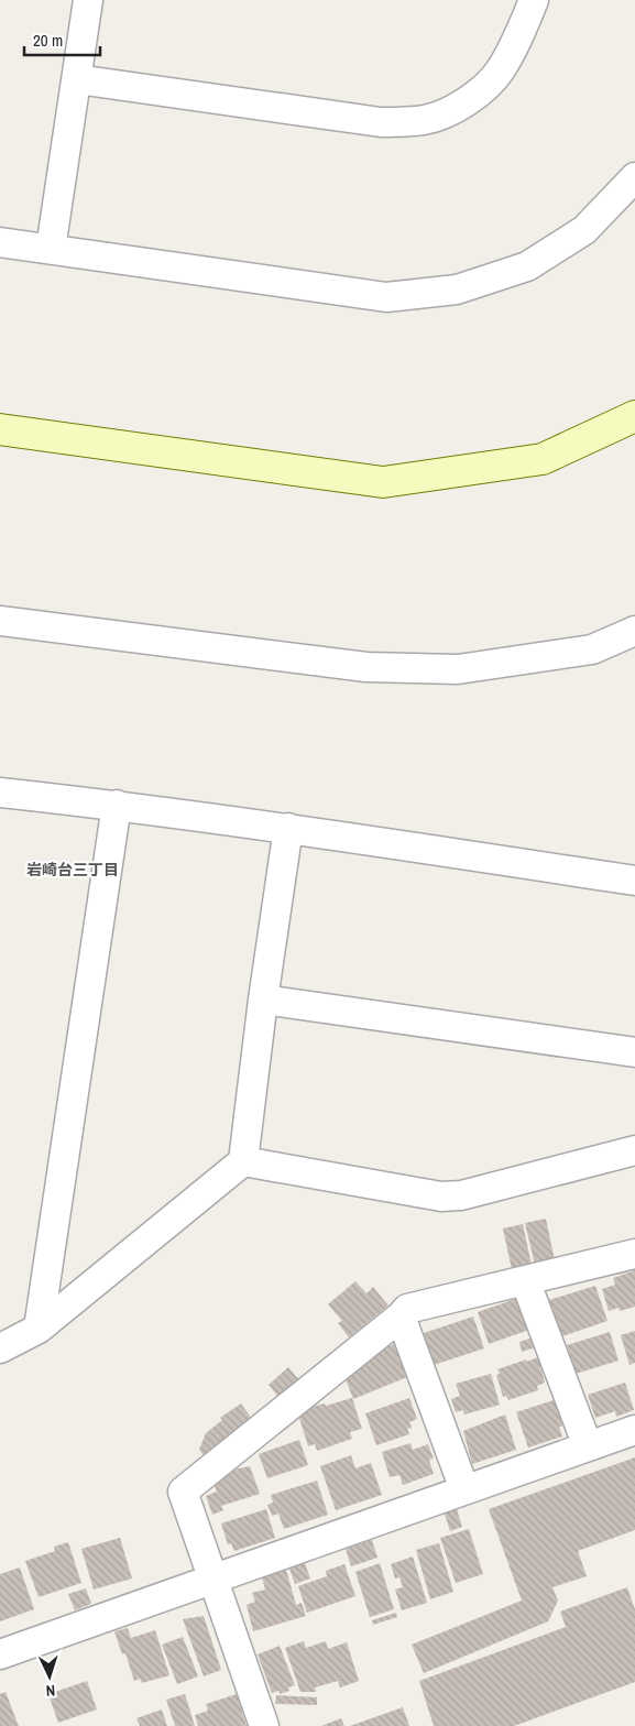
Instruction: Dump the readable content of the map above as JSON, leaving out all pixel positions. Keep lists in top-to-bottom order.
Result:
{
  "districts": ["岩崎台三丁目"],
  "scale_bar": "20 m",
  "north": "bottom"
}
